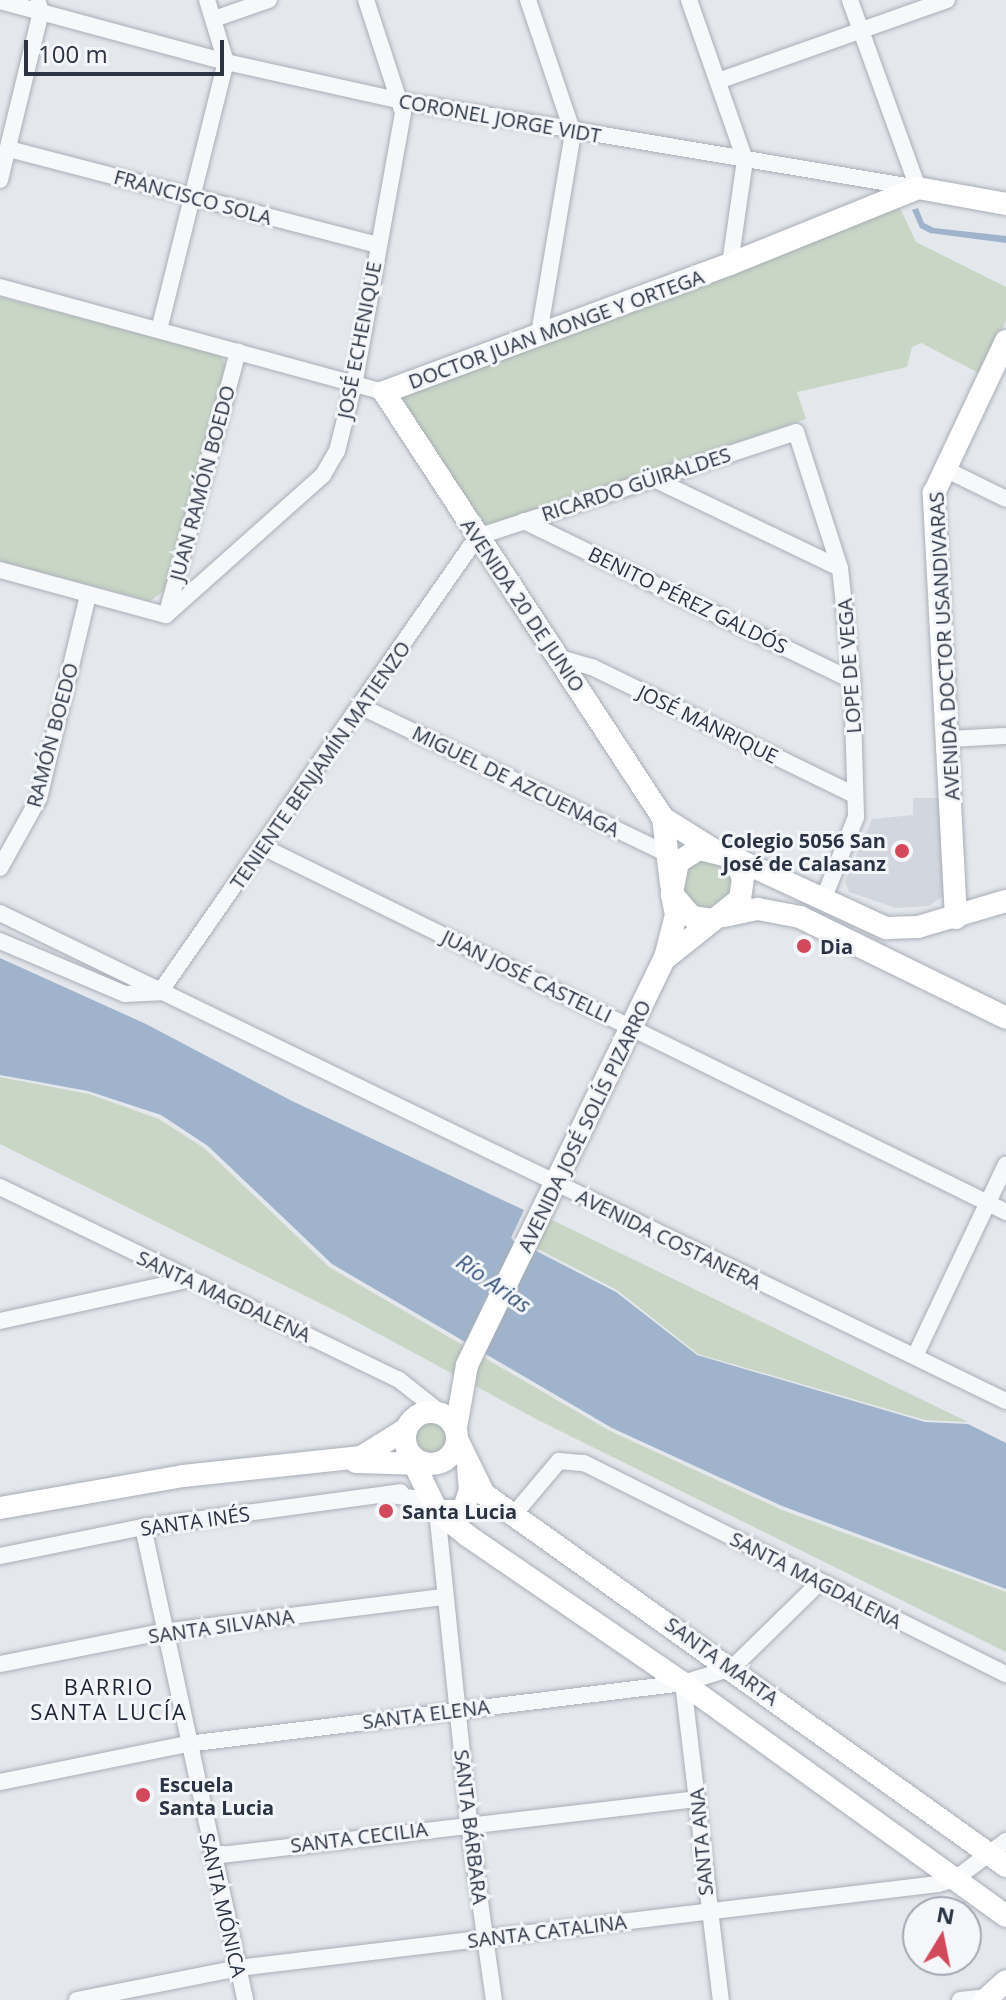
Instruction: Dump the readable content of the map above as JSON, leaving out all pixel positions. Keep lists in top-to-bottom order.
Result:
{
  "streets": {
    "street": [
      "CORONEL JORGE VIDT",
      "FRANCISCO SOLA",
      "DOCTOR JUAN MONGE Y ORTEGA",
      "JOSÉ ECHENIQUE",
      "JUAN RAMÓN BOEDO",
      "RICARDO GÜIRALDES",
      "BENITO PÉREZ GALDÓS",
      "AVENIDA 20 DE JUNIO",
      "AVENIDA DOCTOR USANDIVARAS",
      "LOPE DE VEGA",
      "JOSÉ MANRIQUE",
      "RAMÓN BOEDO",
      "TENIENTE BENJAMÍN MATIENZO",
      "MIGUEL DE AZCUENAGA",
      "JUAN JOSÉ CASTELLI",
      "AVENIDA JOSÉ SOLÍS PIZARRO",
      "AVENIDA COSTANERA",
      "SANTA MAGDALENA",
      "SANTA INÉS",
      "SANTA SILVANA",
      "SANTA MARTA",
      "SANTA ELENA",
      "SANTA BÁRBARA",
      "SANTA CECILIA",
      "SANTA ANA",
      "SANTA MÓNICA",
      "SANTA CATALINA"
    ]
  },
  "crossings": [
    ["CORONEL JORGE VIDT", "DOCTOR JUAN MONGE Y ORTEGA"],
    ["CORONEL JORGE VIDT", "JOSÉ ECHENIQUE"],
    ["FRANCISCO SOLA", "JOSÉ ECHENIQUE"],
    ["DOCTOR JUAN MONGE Y ORTEGA", "JOSÉ ECHENIQUE"],
    ["DOCTOR JUAN MONGE Y ORTEGA", "JUAN RAMÓN BOEDO"],
    ["DOCTOR JUAN MONGE Y ORTEGA", "AVENIDA 20 DE JUNIO"],
    ["JOSÉ ECHENIQUE", "JUAN RAMÓN BOEDO"],
    ["RICARDO GÜIRALDES", "BENITO PÉREZ GALDÓS"],
    ["RICARDO GÜIRALDES", "AVENIDA 20 DE JUNIO"],
    ["RICARDO GÜIRALDES", "LOPE DE VEGA"],
    ["RICARDO GÜIRALDES", "TENIENTE BENJAMÍN MATIENZO"],
    ["BENITO PÉREZ GALDÓS", "LOPE DE VEGA"],
    ["AVENIDA 20 DE JUNIO", "JOSÉ MANRIQUE"],
    ["AVENIDA 20 DE JUNIO", "TENIENTE BENJAMÍN MATIENZO"],
    ["AVENIDA 20 DE JUNIO", "MIGUEL DE AZCUENAGA"],
    ["AVENIDA 20 DE JUNIO", "AVENIDA JOSÉ SOLÍS PIZARRO"],
    ["LOPE DE VEGA", "JOSÉ MANRIQUE"],
    ["TENIENTE BENJAMÍN MATIENZO", "MIGUEL DE AZCUENAGA"],
    ["TENIENTE BENJAMÍN MATIENZO", "JUAN JOSÉ CASTELLI"],
    ["TENIENTE BENJAMÍN MATIENZO", "AVENIDA COSTANERA"],
    ["JUAN JOSÉ CASTELLI", "AVENIDA JOSÉ SOLÍS PIZARRO"],
    ["AVENIDA JOSÉ SOLÍS PIZARRO", "AVENIDA COSTANERA"],
    ["AVENIDA JOSÉ SOLÍS PIZARRO", "SANTA MAGDALENA"],
    ["AVENIDA JOSÉ SOLÍS PIZARRO", "SANTA INÉS"],
    ["AVENIDA JOSÉ SOLÍS PIZARRO", "SANTA MARTA"],
    ["SANTA MAGDALENA", "SANTA MARTA"],
    ["SANTA MAGDALENA", "SANTA ELENA"],
    ["SANTA INÉS", "SANTA MARTA"],
    ["SANTA INÉS", "SANTA BÁRBARA"],
    ["SANTA INÉS", "SANTA MÓNICA"],
    ["SANTA SILVANA", "SANTA BÁRBARA"],
    ["SANTA SILVANA", "SANTA MÓNICA"],
    ["SANTA MARTA", "SANTA ELENA"],
    ["SANTA MARTA", "SANTA BÁRBARA"],
    ["SANTA MARTA", "SANTA ANA"],
    ["SANTA MARTA", "SANTA CATALINA"],
    ["SANTA ELENA", "SANTA BÁRBARA"],
    ["SANTA ELENA", "SANTA ANA"],
    ["SANTA ELENA", "SANTA MÓNICA"],
    ["SANTA BÁRBARA", "SANTA CECILIA"],
    ["SANTA BÁRBARA", "SANTA CATALINA"],
    ["SANTA CECILIA", "SANTA ANA"],
    ["SANTA CECILIA", "SANTA MÓNICA"],
    ["SANTA ANA", "SANTA CATALINA"],
    ["SANTA MÓNICA", "SANTA CATALINA"]
  ],
  "districts": ["BARRIO SANTA LUCÍA"],
  "water": ["Río Arias"],
  "places": [
    "Colegio 5056 San José de Calasanz",
    "Dia",
    "Santa Lucia",
    "Escuela Santa Lucia"
  ],
  "scale_bar": "100 m",
  "north": "top"
}
